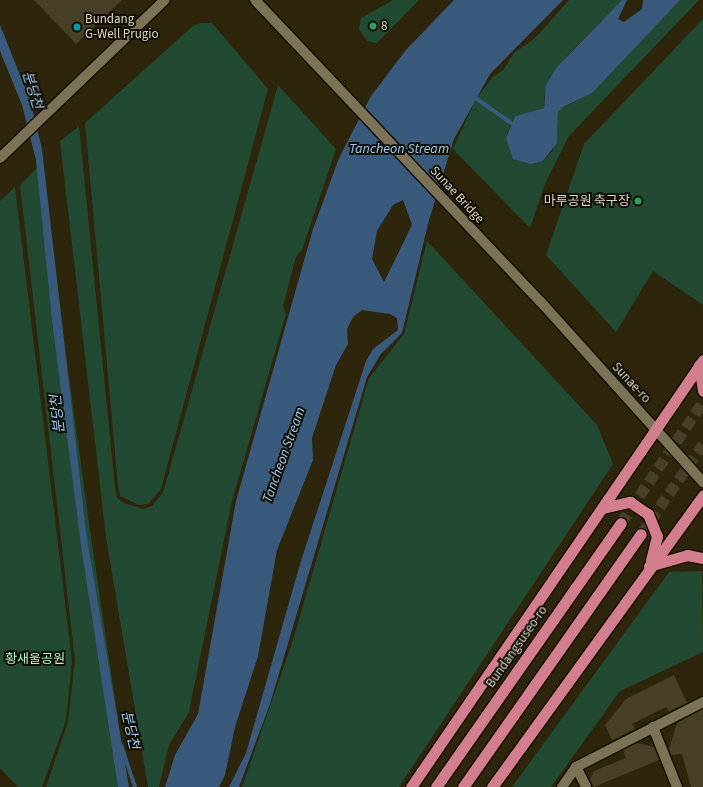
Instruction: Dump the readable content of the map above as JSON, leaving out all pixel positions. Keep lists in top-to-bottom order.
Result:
{
  "streets": {
    "highway": ["Bundangsuseo-ro"],
    "main road": ["Sunae Bridge", "Sunae-ro"]
  },
  "crossings": [
    ["Sunae Bridge", "Sunae-ro"]
  ],
  "water": ["분당천", "Tancheon Stream"],
  "parks": ["황새울공원"],
  "places": ["8", "Bundang G-Well Prugio", "마루공원 축구장"]
}
